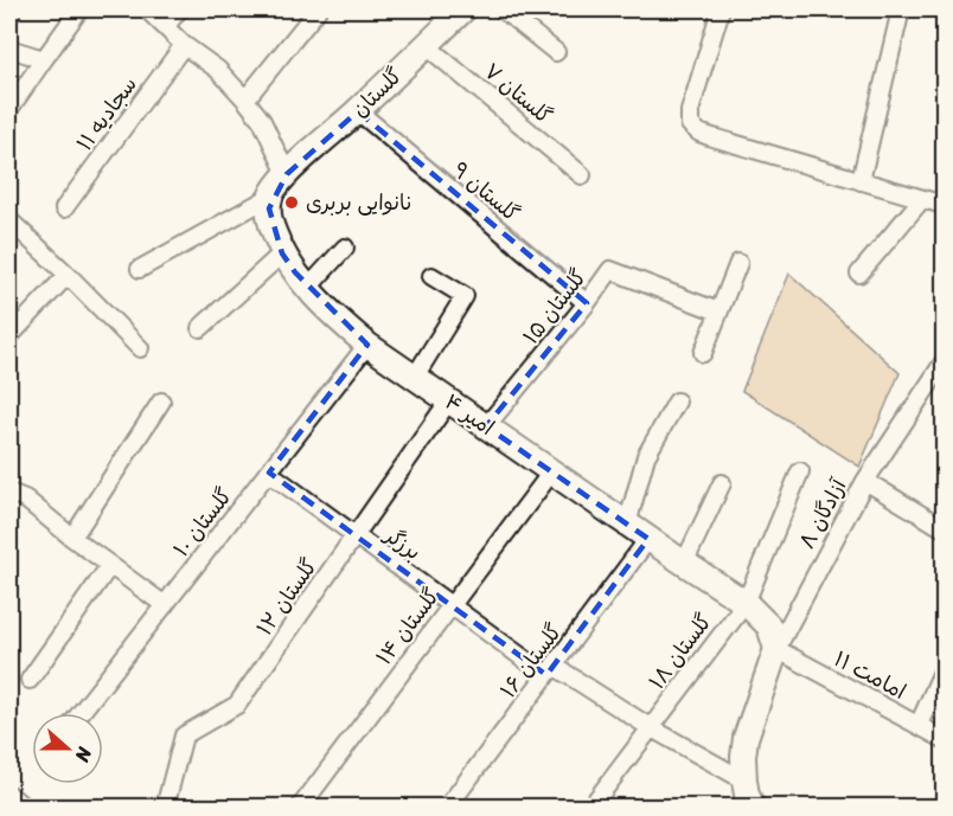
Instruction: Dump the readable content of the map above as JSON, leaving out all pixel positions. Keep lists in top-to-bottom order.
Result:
{
  "streets": {
    "street": [
      "گلستان",
      "گلستان ۷",
      "سجادیه ۱۱",
      "گلستان ۹",
      "گلستان ۱۵",
      "امیر ۴",
      "آزادگان ۸",
      "گلستان ۱۰",
      "برزگر",
      "گلستان ۱۲",
      "گلستان ۱۴",
      "گلستان ۱۸",
      "گلستان ۱۶",
      "امامت ۱۱"
    ]
  },
  "crossings": [
    ["گلستان", "گلستان ۷"],
    ["گلستان", "گلستان ۹"],
    ["گلستان ۹", "گلستان ۱۵"],
    ["گلستان ۱۵", "امیر ۴"],
    ["امیر ۴", "آزادگان ۸"],
    ["امیر ۴", "گلستان ۱۰"],
    ["امیر ۴", "گلستان ۱۲"],
    ["امیر ۴", "گلستان ۱۴"],
    ["امیر ۴", "گلستان ۱۸"],
    ["امیر ۴", "گلستان ۱۶"],
    ["امیر ۴", "امامت ۱۱"],
    ["آزادگان ۸", "امامت ۱۱"],
    ["گلستان ۱۰", "برزگر"],
    ["برزگر", "گلستان ۱۲"],
    ["برزگر", "گلستان ۱۴"],
    ["برزگر", "گلستان ۱۸"],
    ["برزگر", "گلستان ۱۶"]
  ],
  "places": ["نانوایی بربری"],
  "north": "right"
}
